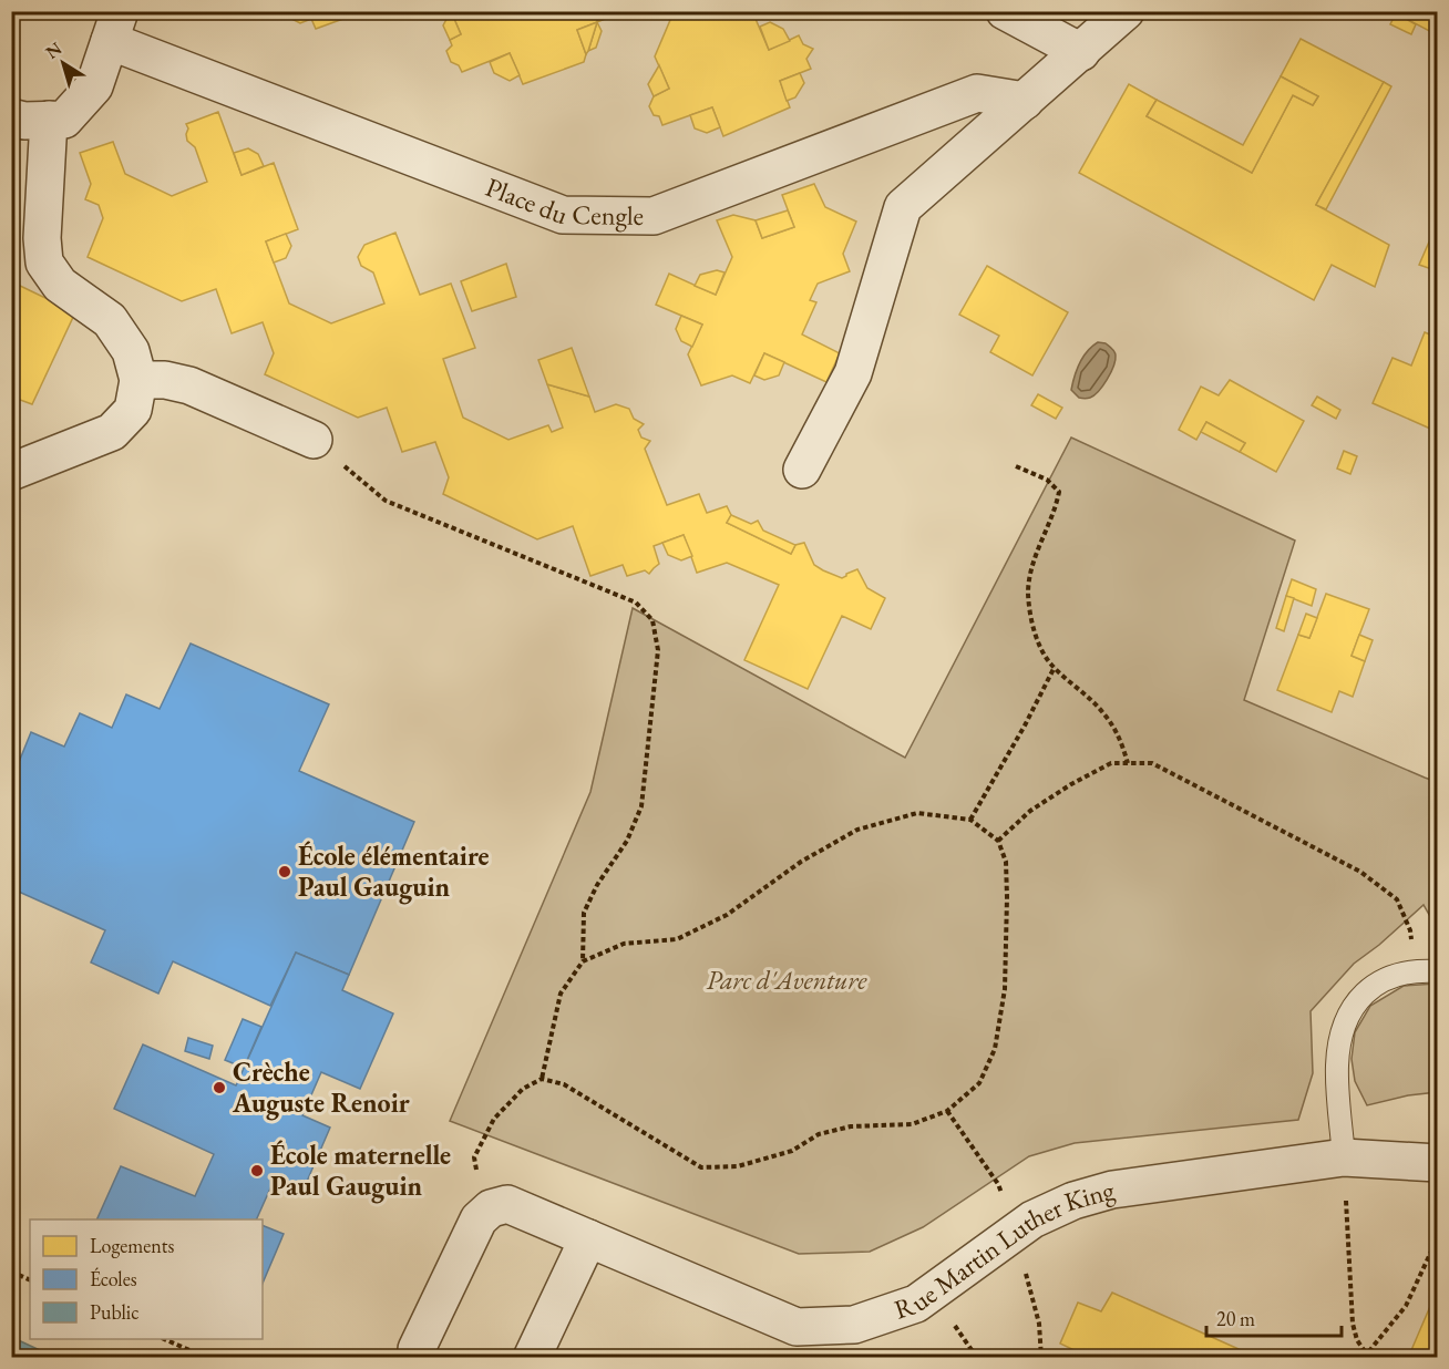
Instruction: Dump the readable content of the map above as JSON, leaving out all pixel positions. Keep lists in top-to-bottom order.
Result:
{
  "streets": {
    "street": ["Place du Cengle", "Rue Martin Luther King"]
  },
  "parks": ["Parc d'Aventure"],
  "places": ["École élémentaire Paul Gauguin", "Crèche Auguste Renoir", "École maternelle Paul Gauguin"],
  "legend": ["Logements", "Écoles", "Public"],
  "scale_bar": "20 m",
  "north": "top left"
}
